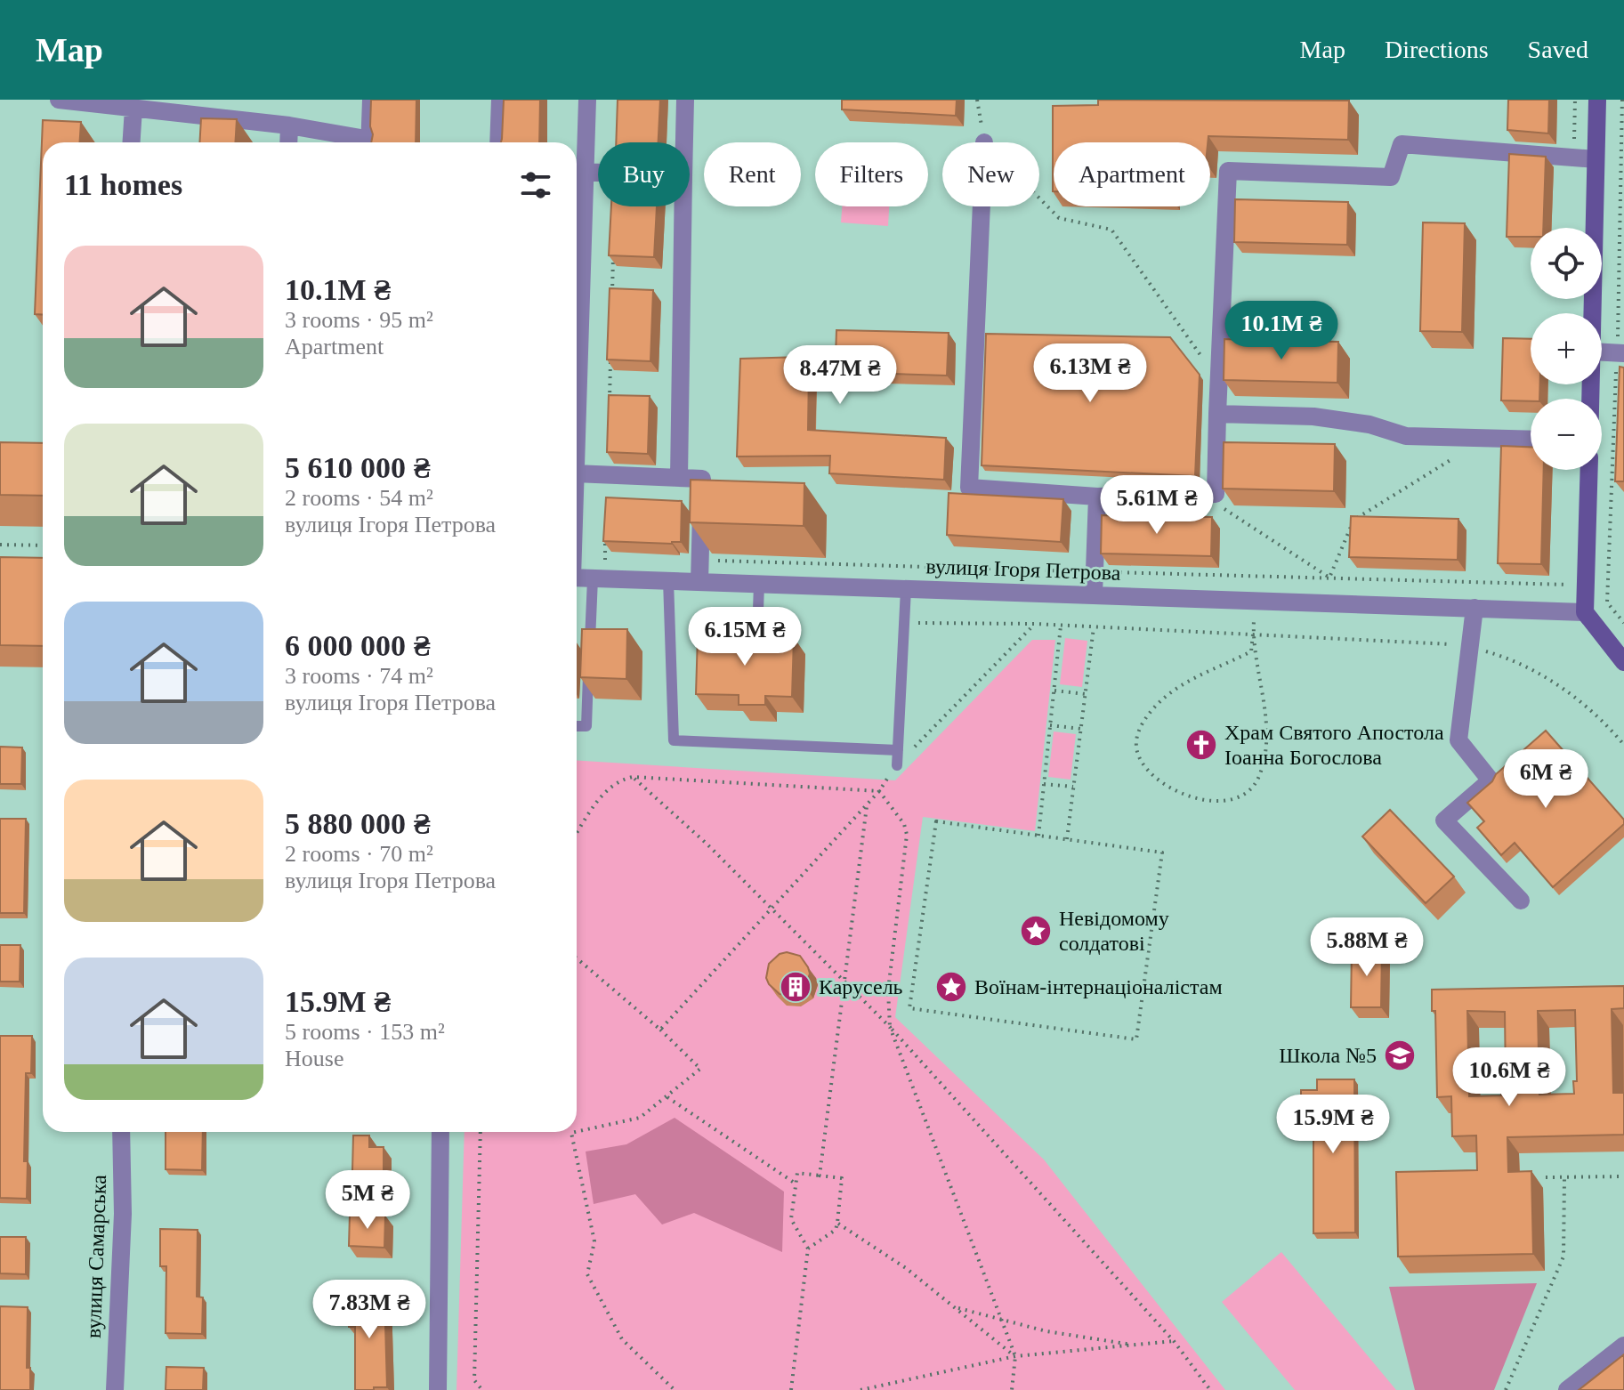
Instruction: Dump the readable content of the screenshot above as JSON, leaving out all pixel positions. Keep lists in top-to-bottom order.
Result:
{
  "streets": {
    "street": ["вулиця Ігоря Петрова", "вулиця Самарська"]
  },
  "places": {
    "church": ["Храм Святого Апостола Іоанна Богослова"],
    "place": ["Невідомому солдатові", "Воїнам-інтернаціоналістам"],
    "building": ["Карусель"],
    "school or university": ["Школа №5"]
  },
  "page": {
    "header": "Map",
    "nav": ["Map", "Directions", "Saved"],
    "chip": [
      "Buy",
      "Rent",
      "Filters",
      "New",
      "Apartment"
    ],
    "heading": "11 homes",
    "map_buttons": ["+", "−"],
    "list": [
      {
        "name": "10.1M ₴",
        "note": "3 rooms · 95 m² · Apartment"
      },
      {
        "name": "5 610 000 ₴",
        "note": "2 rooms · 54 m² · вулиця Ігоря Петрова"
      },
      {
        "name": "6 000 000 ₴",
        "note": "3 rooms · 74 m² · вулиця Ігоря Петрова"
      },
      {
        "name": "5 880 000 ₴",
        "note": "2 rooms · 70 m² · вулиця Ігоря Петрова"
      },
      {
        "name": "15.9M ₴",
        "note": "5 rooms · 153 m² · House"
      }
    ],
    "price": [
      "10.1M ₴",
      "6.13M ₴",
      "8.47M ₴",
      "5.61M ₴",
      "6.15M ₴",
      "6M ₴",
      "5.88M ₴",
      "10.6M ₴",
      "15.9M ₴",
      "5M ₴",
      "7.83M ₴"
    ]
  }
}
